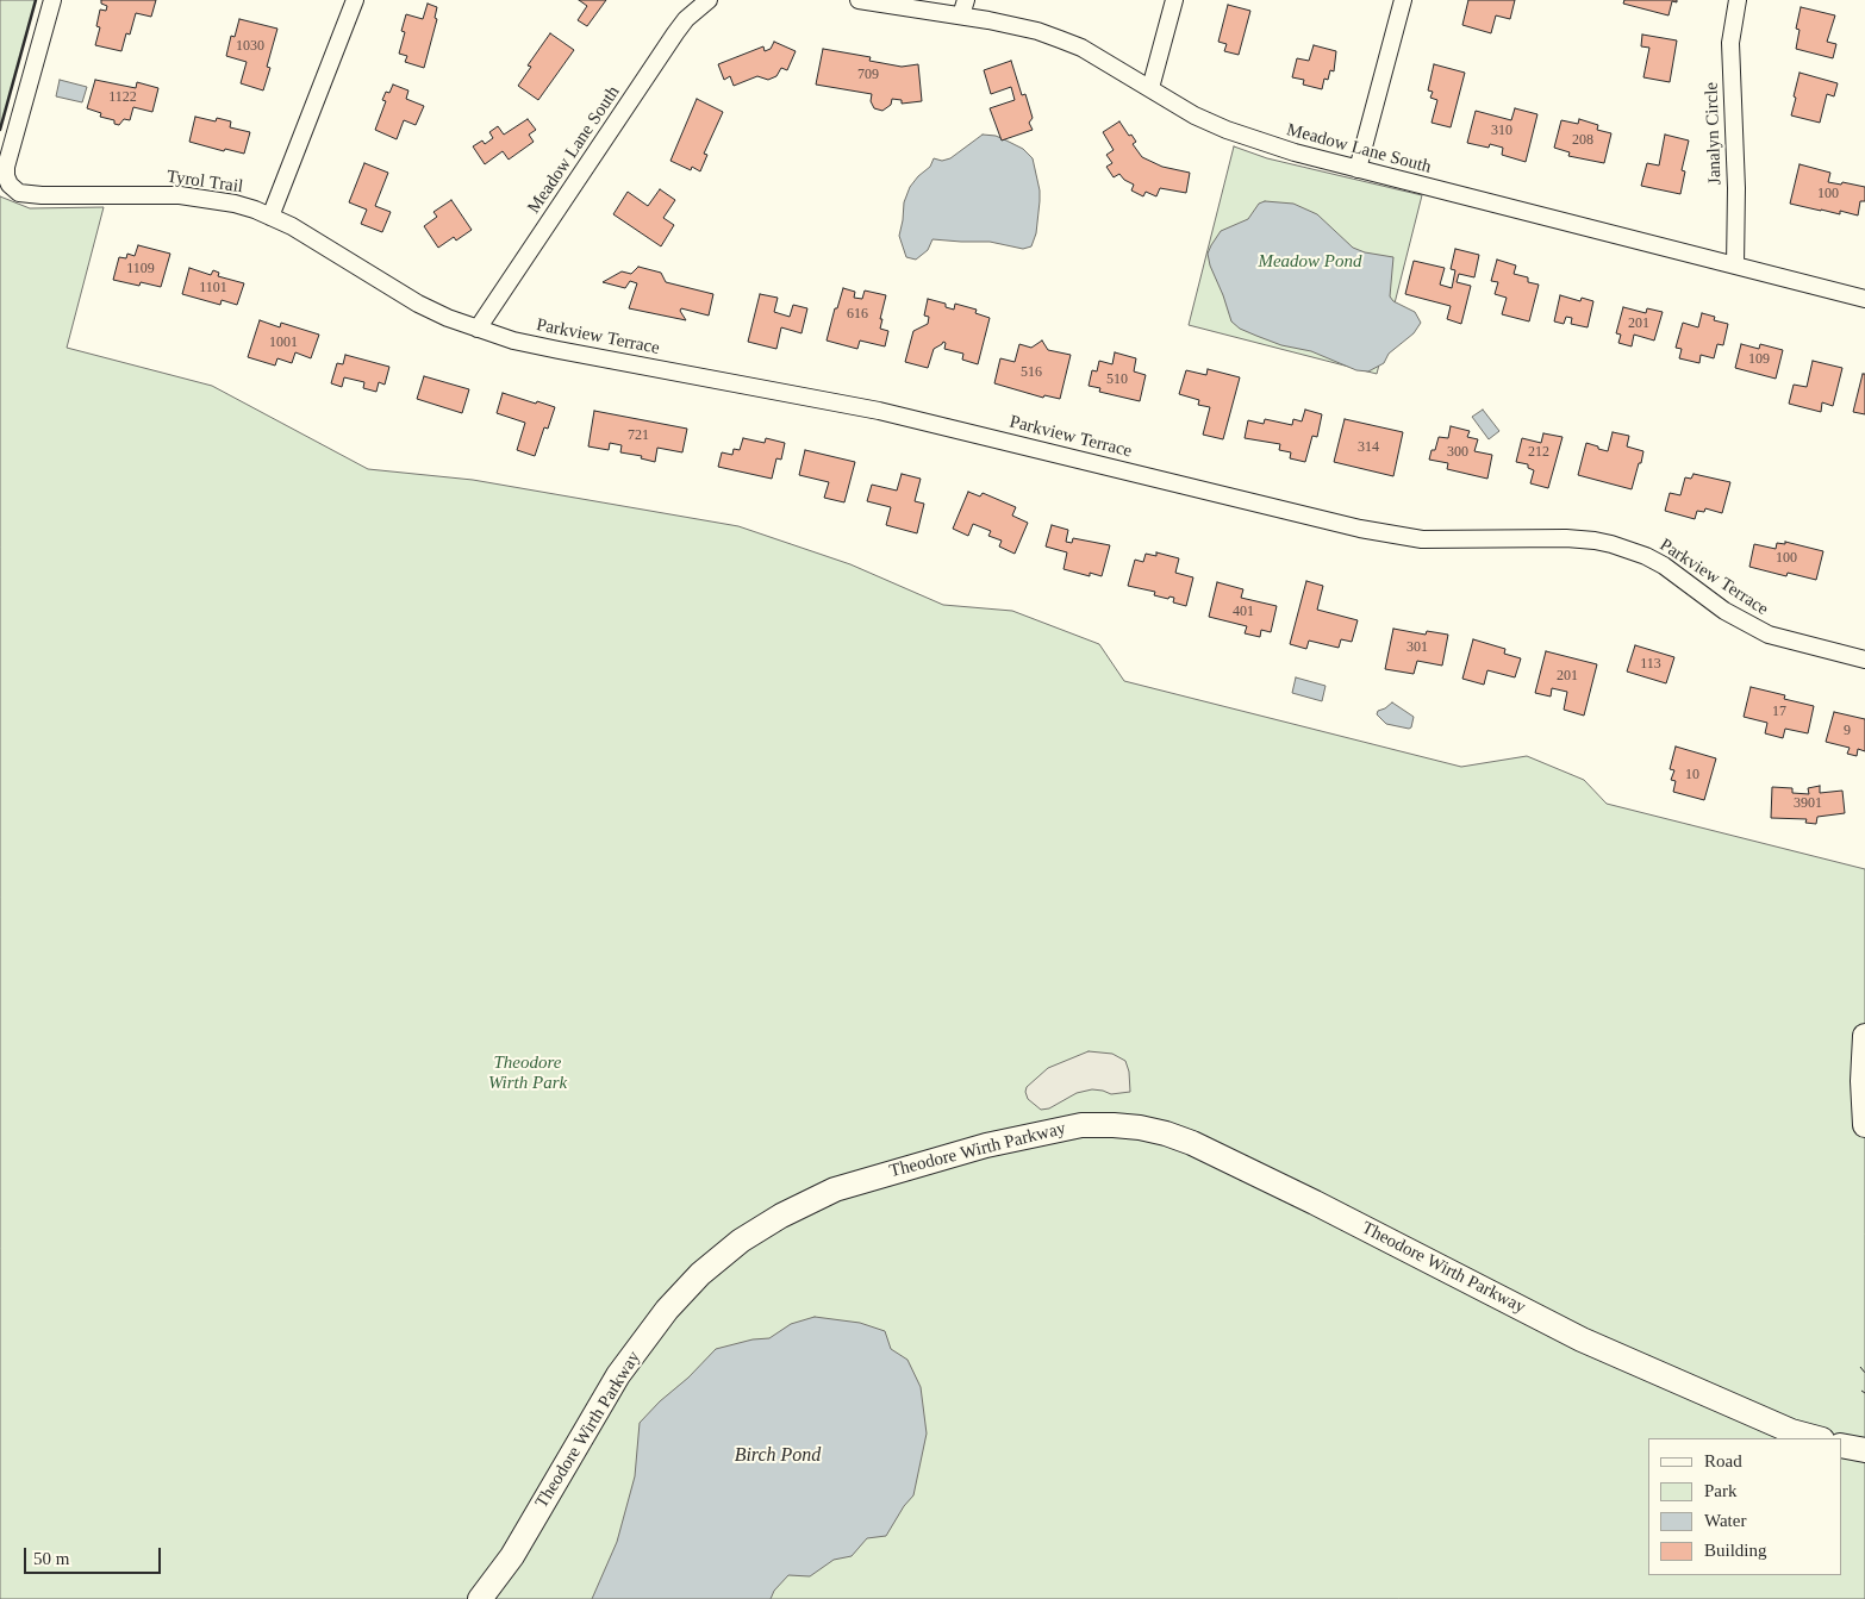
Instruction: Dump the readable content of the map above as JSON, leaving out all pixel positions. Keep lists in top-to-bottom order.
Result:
{
  "streets": {
    "street": [
      "Janalyn Circle",
      "Meadow Lane South",
      "Tyrol Trail",
      "Parkview Terrace",
      "Theodore Wirth Parkway"
    ]
  },
  "crossings": [
    ["Janalyn Circle", "Meadow Lane South"],
    ["Meadow Lane South", "Parkview Terrace"],
    ["Tyrol Trail", "Parkview Terrace"]
  ],
  "water": ["Birch Pond"],
  "parks": ["Meadow Pond", "Theodore Wirth Park"],
  "house_numbers": [
    "1030",
    "709",
    "1122",
    "310",
    "208",
    "100",
    "1109",
    "1101",
    "616",
    "201",
    "1001",
    "109",
    "516",
    "510",
    "721",
    "314",
    "300",
    "212",
    "100",
    "401",
    "301",
    "113",
    "201",
    "17",
    "9",
    "10",
    "3901"
  ],
  "legend": [
    "Road",
    "Park",
    "Water",
    "Building"
  ],
  "scale_bar": "50 m"
}
